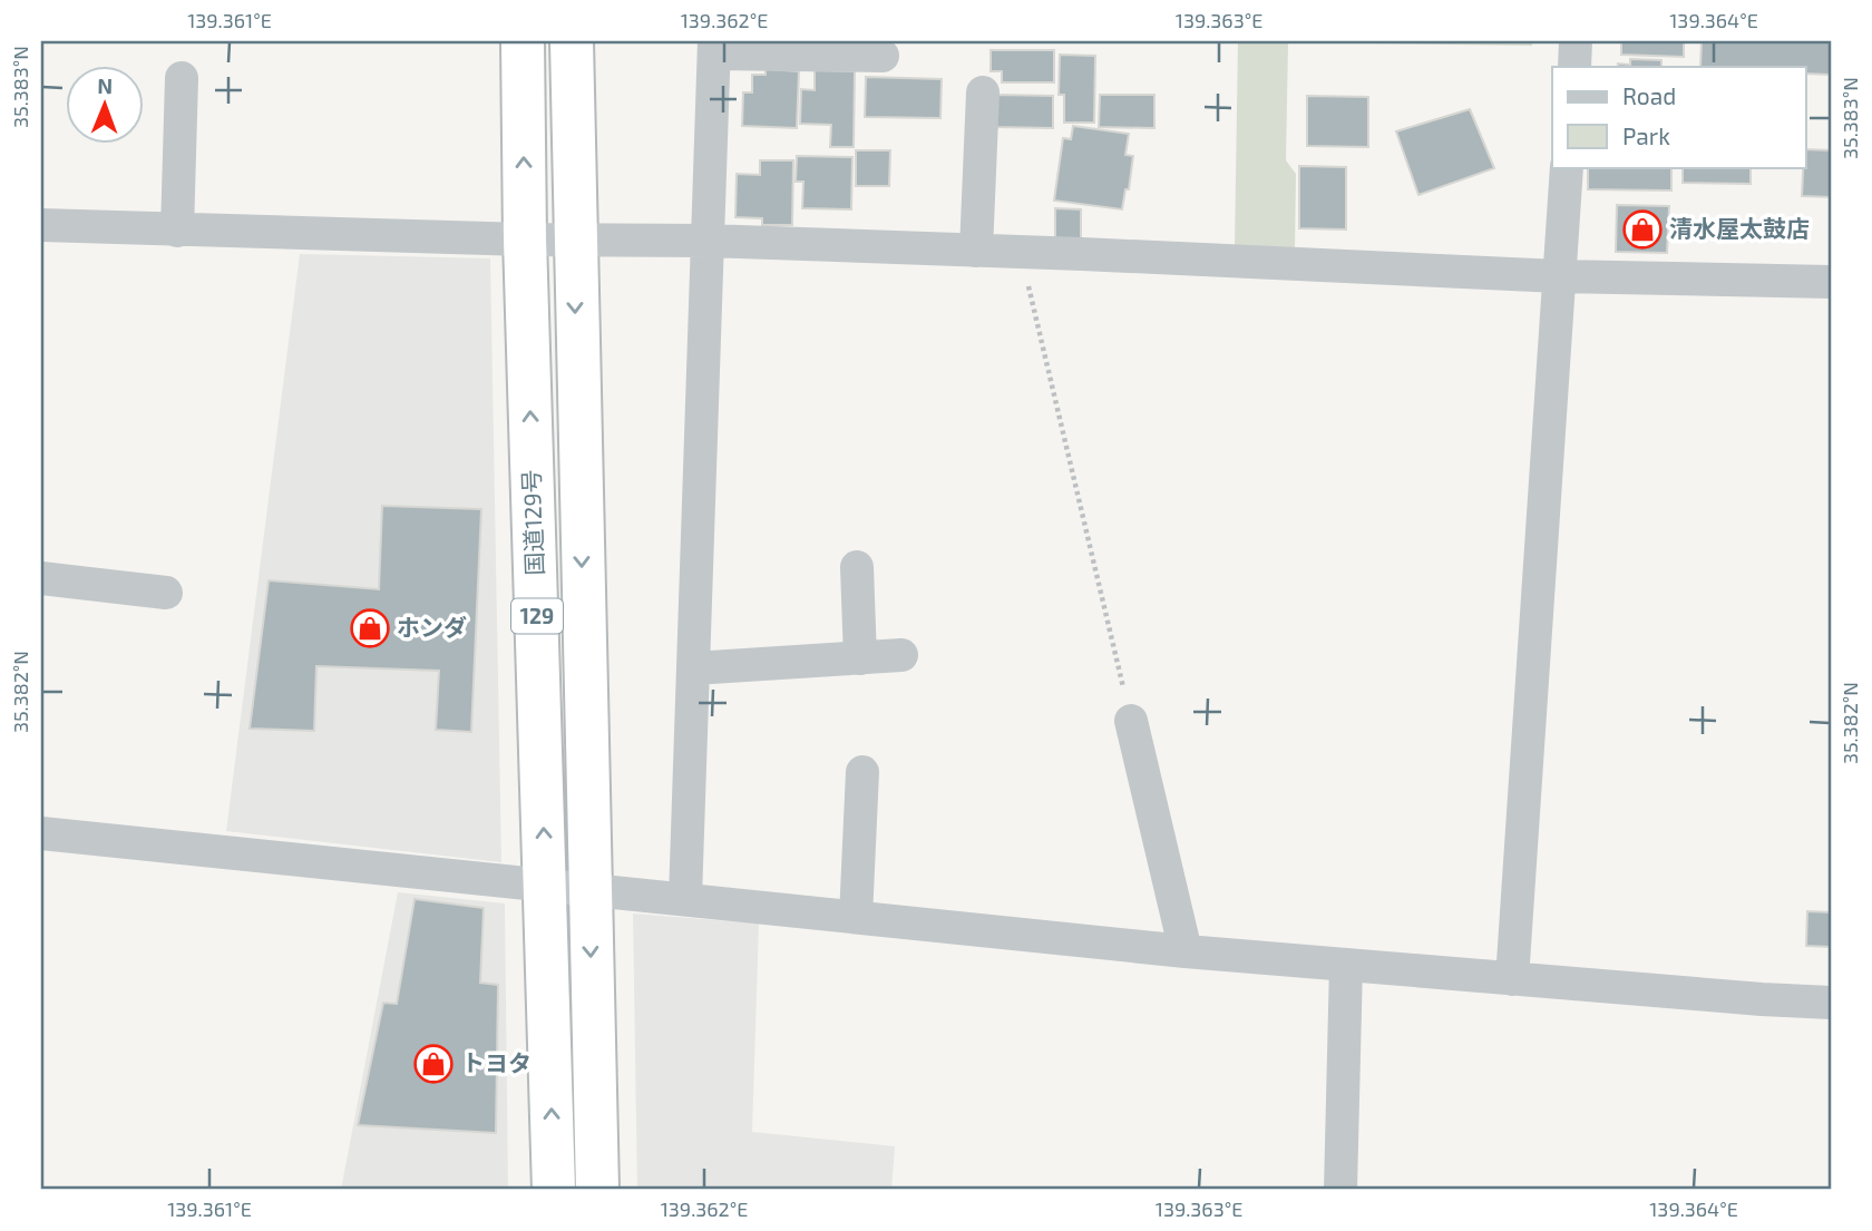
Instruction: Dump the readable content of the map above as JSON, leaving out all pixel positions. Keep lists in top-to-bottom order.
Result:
{
  "streets": {
    "highway": ["国道129号", "129"]
  },
  "places": {
    "shop": ["清水屋太鼓店", "ホンダ", "トヨタ"]
  },
  "legend": ["Road", "Park"],
  "north": "top",
  "coordinates": [
    "139.361°E",
    "139.362°E",
    "139.363°E",
    "139.364°E",
    "35.383°N",
    "35.382°N"
  ]
}
